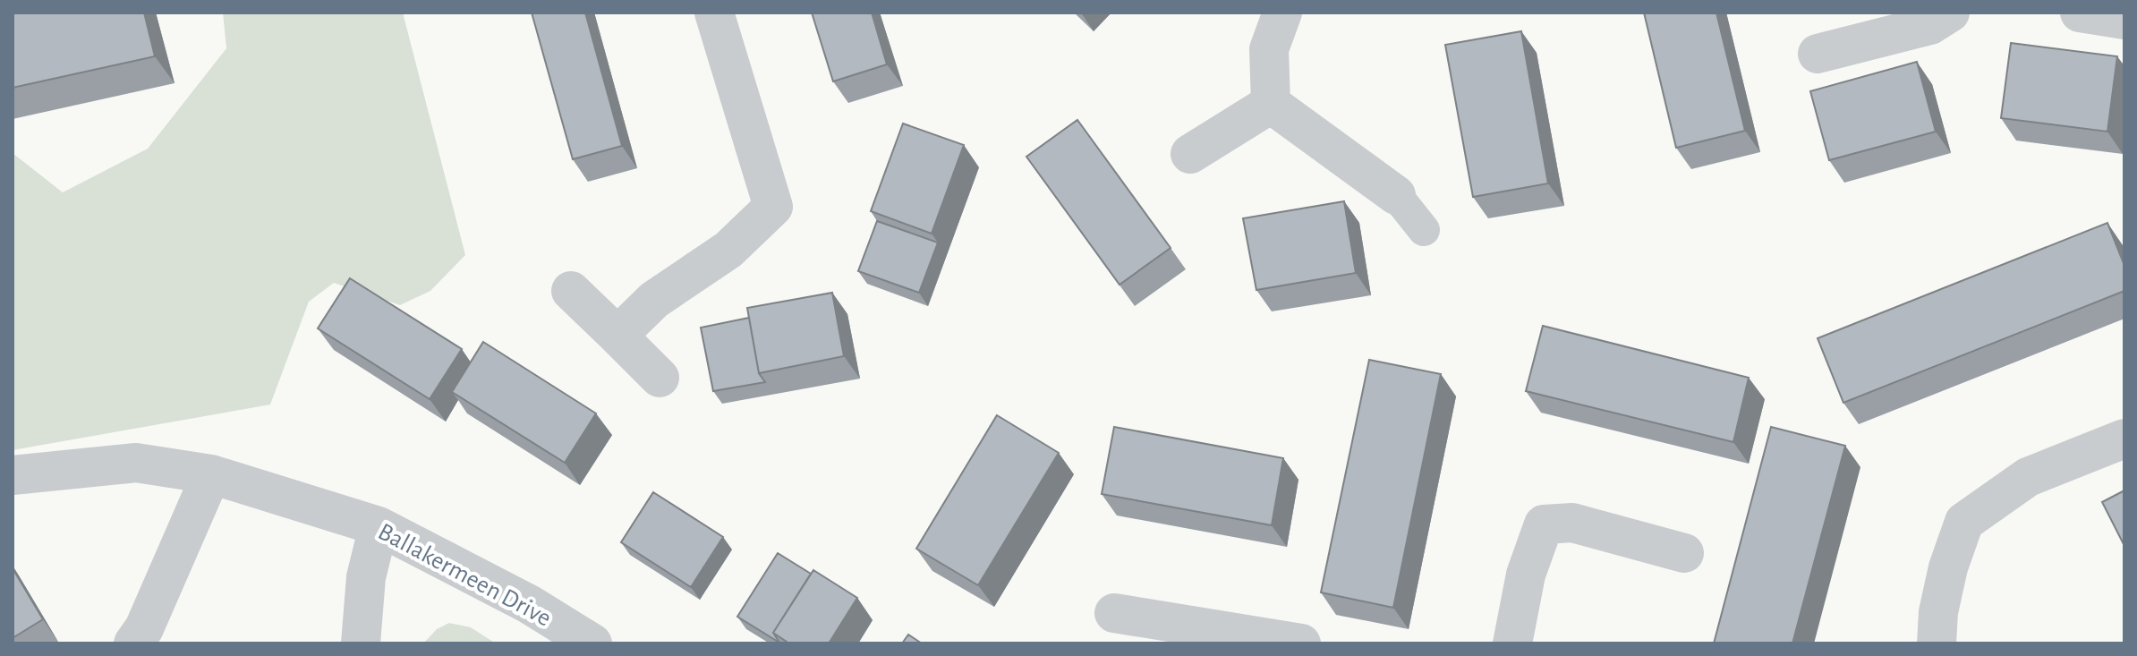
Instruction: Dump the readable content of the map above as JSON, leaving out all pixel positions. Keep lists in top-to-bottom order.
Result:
{
  "streets": {
    "street": ["Ballakermeen Drive"]
  }
}
